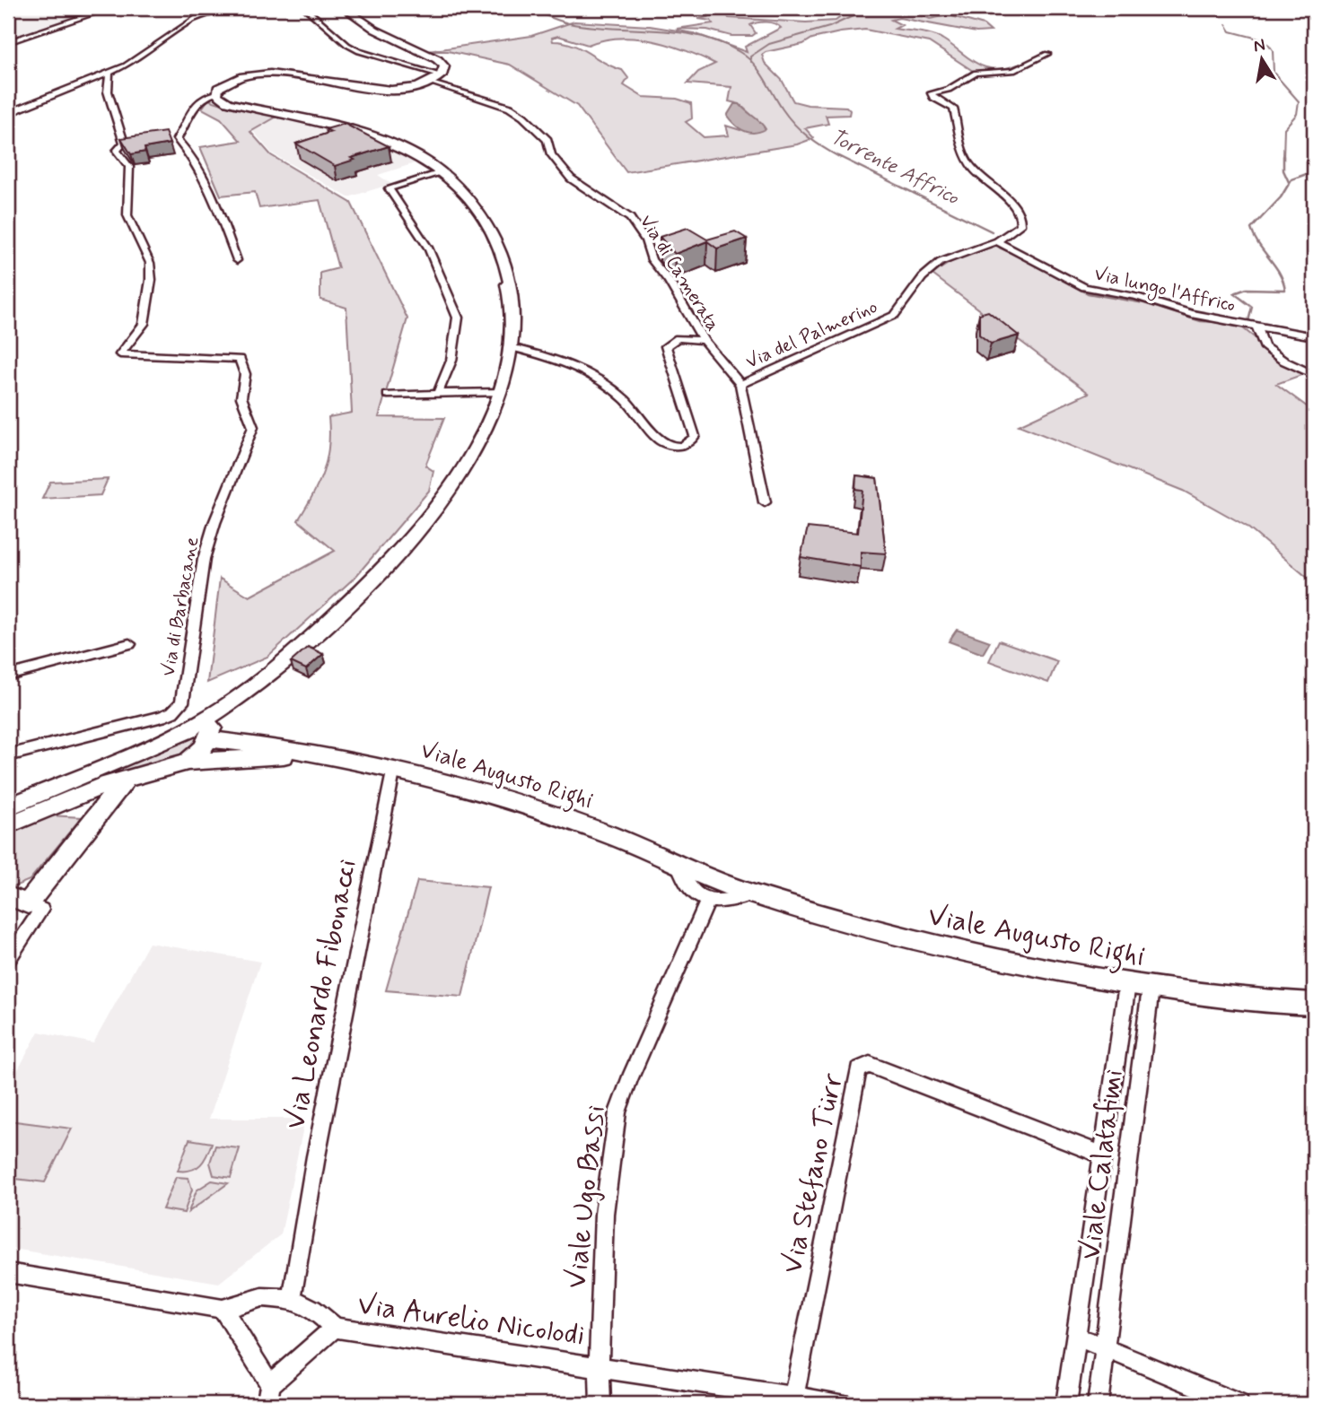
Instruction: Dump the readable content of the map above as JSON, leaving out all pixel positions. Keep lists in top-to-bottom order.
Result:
{
  "streets": {
    "main road": ["Viale Augusto Righi"],
    "street": [
      "Via di Camerata",
      "Via lungo l'Affrico",
      "Via del Palmerino",
      "Via di Barbacane",
      "Via Leonardo Fibonacci",
      "Viale Calatafimi",
      "Via Stefano Türr",
      "Viale Ugo Bassi",
      "Via Aurelio Nicolodi"
    ]
  },
  "crossings": [
    ["Via di Camerata", "Via del Palmerino"],
    ["Via lungo l'Affrico", "Via del Palmerino"],
    ["Viale Augusto Righi", "Via Leonardo Fibonacci"],
    ["Viale Augusto Righi", "Viale Calatafimi"],
    ["Viale Calatafimi", "Via Stefano Türr"],
    ["Via Stefano Türr", "Via Aurelio Nicolodi"],
    ["Viale Ugo Bassi", "Via Aurelio Nicolodi"]
  ],
  "water": ["Torrente Affrico"],
  "north": "top"
}
